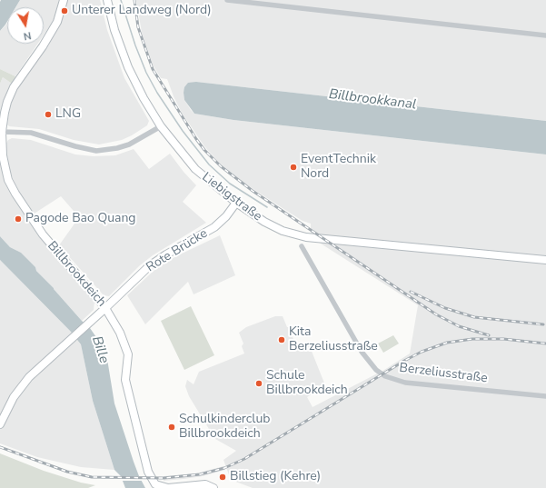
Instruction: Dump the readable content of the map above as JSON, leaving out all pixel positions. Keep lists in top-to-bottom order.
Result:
{
  "streets": {
    "street": [
      "Liebigstraße",
      "Rote Brücke",
      "Billbrookdeich",
      "Berzeliusstraße"
    ]
  },
  "crossings": [
    ["Liebigstraße", "Rote Brücke"],
    ["Rote Brücke", "Billbrookdeich"]
  ],
  "water": ["Billbrookkanal", "Bille"],
  "places": [
    "Unterer Landweg (Nord)",
    "LNG",
    "EventTechnik Nord",
    "Pagode Bao Quang",
    "Kita Berzeliusstraße",
    "Schule Billbrookdeich",
    "Schulkinderclub Billbrookdeich",
    "Billstieg (Kehre)"
  ],
  "north": "bottom"
}
